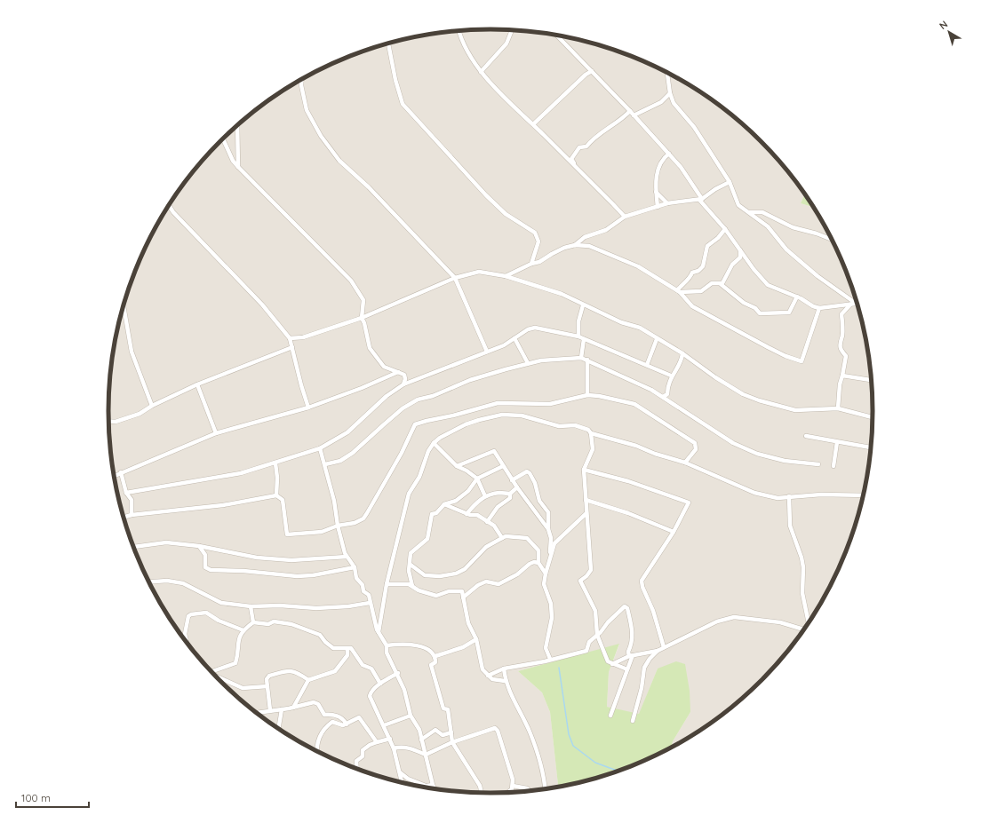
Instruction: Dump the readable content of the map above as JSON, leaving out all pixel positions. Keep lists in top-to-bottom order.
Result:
{
  "scale_bar": "100 m",
  "north": "top left"
}
